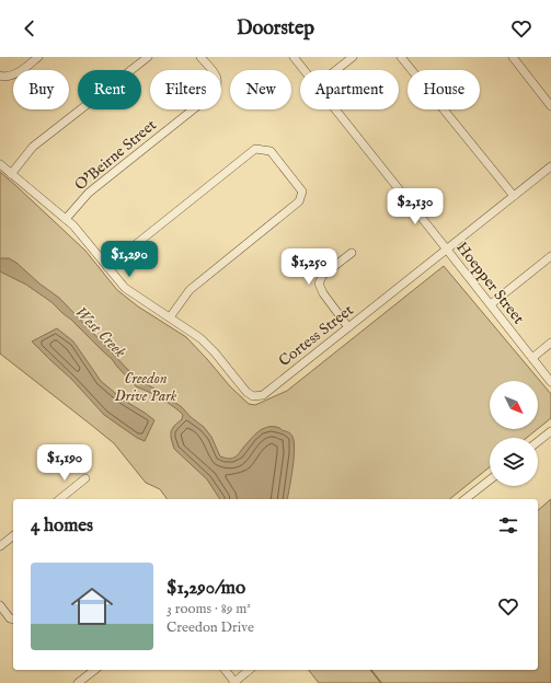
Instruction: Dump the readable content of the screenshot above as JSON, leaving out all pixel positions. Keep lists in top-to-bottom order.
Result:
{
  "streets": {
    "street": ["O'Beirne Street", "Hoepper Street", "Cortess Street"]
  },
  "crossings": [
    ["Hoepper Street", "Cortess Street"]
  ],
  "water": ["West Creek"],
  "parks": ["Creedon Drive Park"],
  "north": "bottom right",
  "page": {
    "header": "Doorstep",
    "chip": [
      "Buy",
      "Rent",
      "Filters",
      "New",
      "Apartment",
      "House"
    ],
    "price": [
      "$2,130",
      "$1,290",
      "$1,250",
      "$1,190"
    ],
    "heading": "4 homes",
    "list": [
      {
        "name": "$1,290/mo",
        "note": "3 rooms · 89 m² · Creedon Drive"
      }
    ]
  }
}
